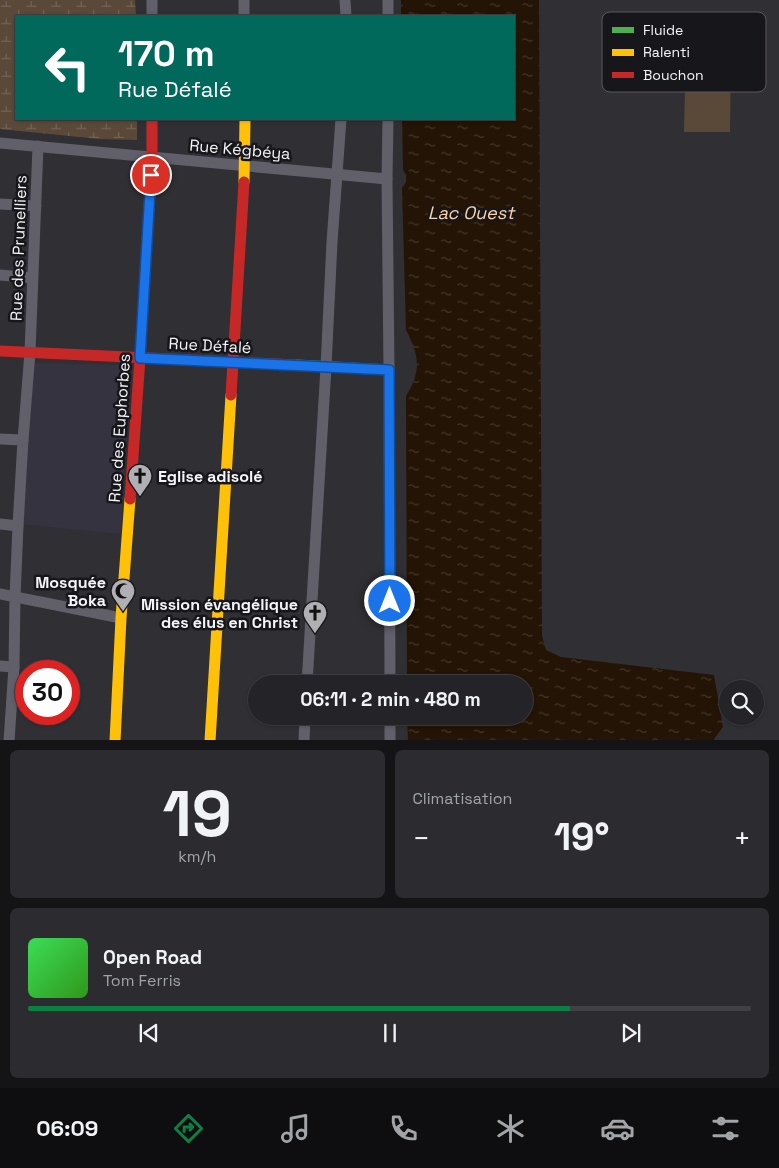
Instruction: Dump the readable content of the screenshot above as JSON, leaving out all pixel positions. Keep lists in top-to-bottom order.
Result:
{
  "streets": {
    "street": [
      "Rue Kégbéya",
      "Rue des Prunelliers",
      "Rue Défalé",
      "Rue des Euphorbes"
    ]
  },
  "crossings": [
    ["Rue Kégbéya", "Rue des Prunelliers"],
    ["Rue Kégbéya", "Rue des Euphorbes"],
    ["Rue des Prunelliers", "Rue Défalé"],
    ["Rue Défalé", "Rue des Euphorbes"]
  ],
  "water": ["Lac Ouest"],
  "places": {
    "church": ["Eglise adisolé", "Mission évangélique des élus en Christ"],
    "mosque": ["Mosquée Boka"]
  },
  "legend": ["Fluide", "Ralenti", "Bouchon"],
  "page": {
    "turn": ["170 m", "Rue Défalé"],
    "limit": "30",
    "trip": "06:11 · 2 min · 480 m",
    "tile": [
      ["19", "km/h"],
      "Climatisation"
    ],
    "heat": ["−", "19°", "+"],
    "song": ["Open Road", "Tom Ferris"],
    "tabs": "06:09"
  }
}
